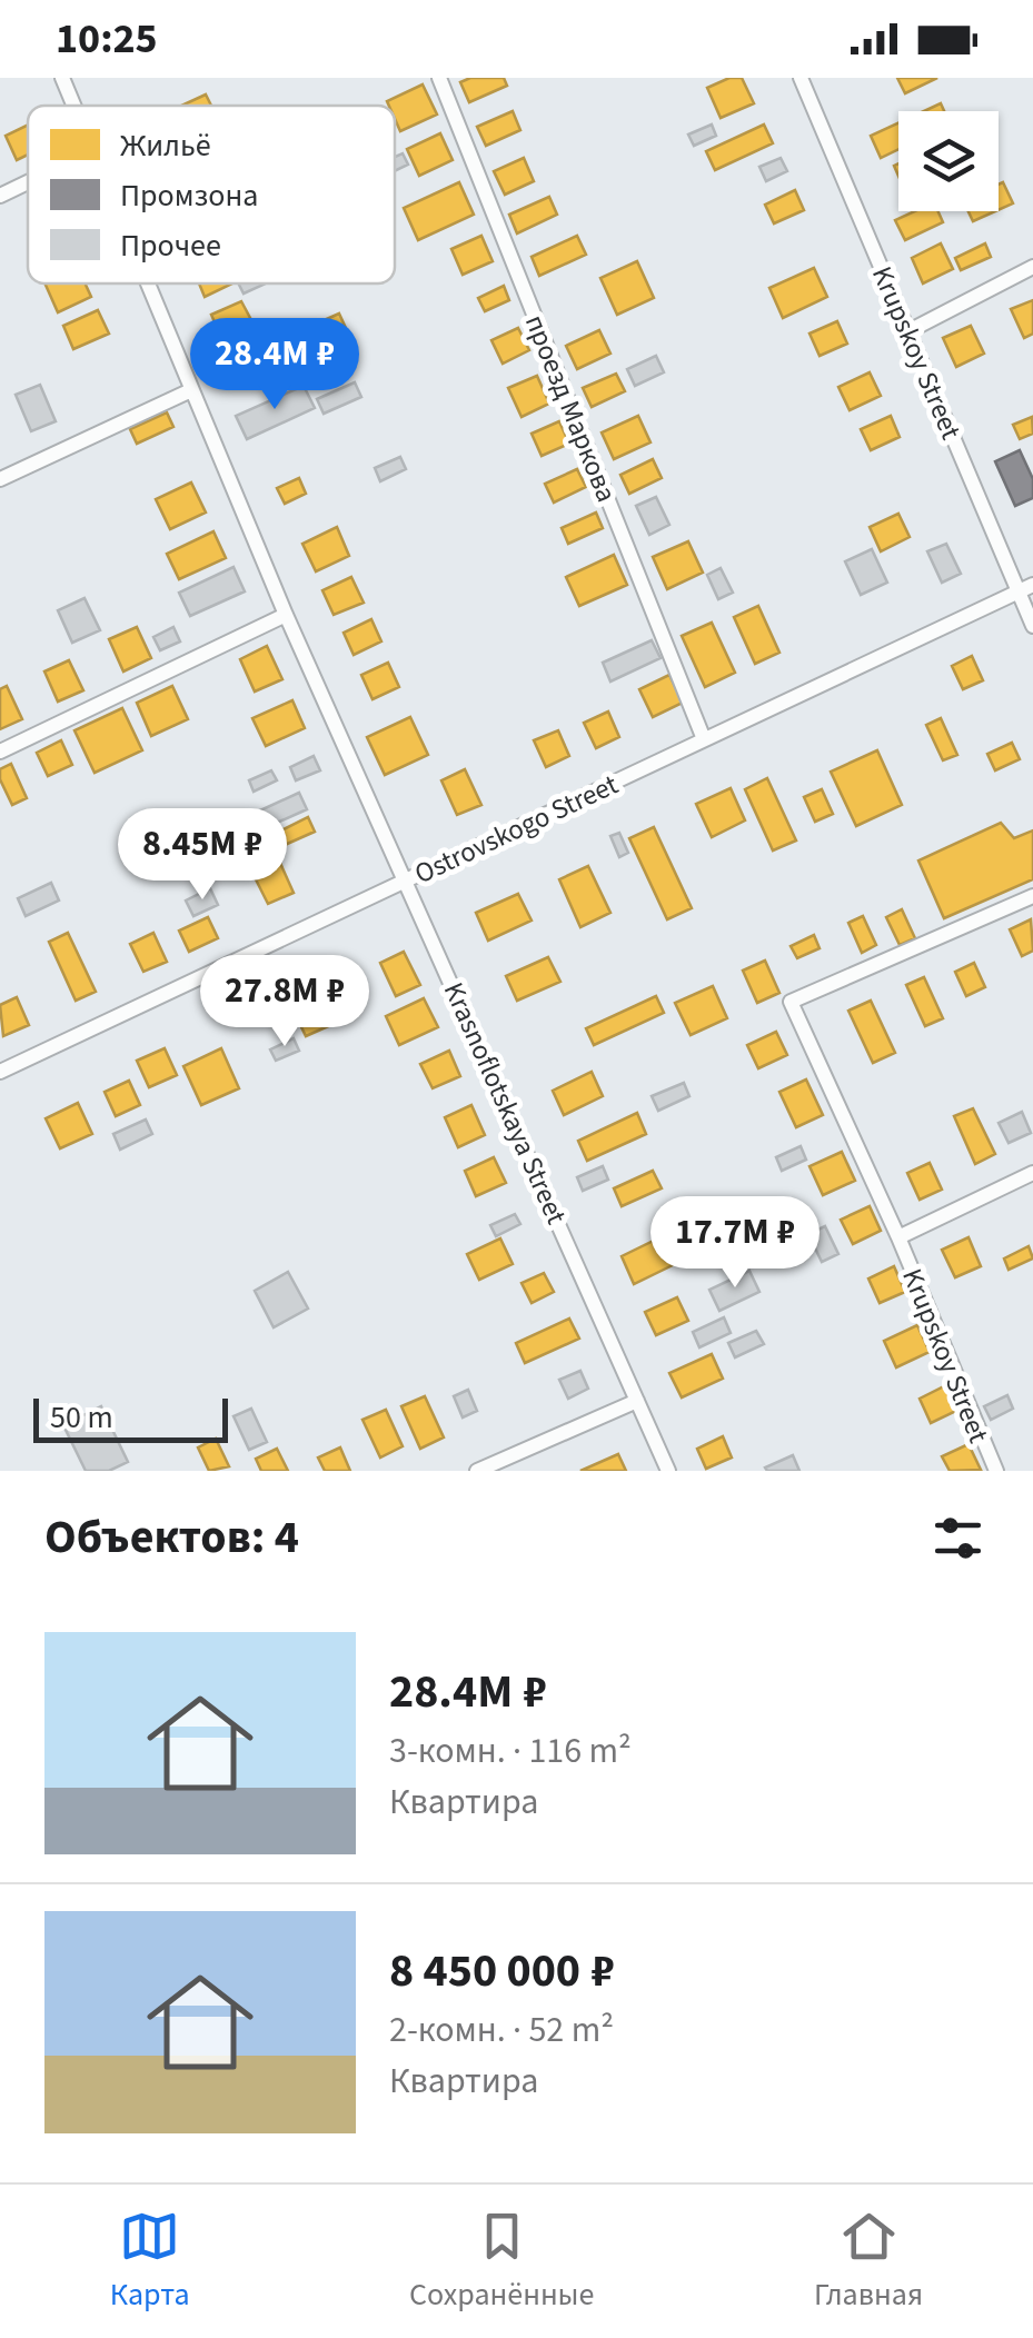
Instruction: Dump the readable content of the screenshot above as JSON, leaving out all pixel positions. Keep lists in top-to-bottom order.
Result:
{
  "streets": {
    "lane": [
      "Krupskoy Street",
      "проезд Маркова",
      "Ostrovskogo Street",
      "Krasnoflotskaya Street"
    ]
  },
  "crossings": [
    ["Krupskoy Street", "Ostrovskogo Street"],
    ["проезд Маркова", "Ostrovskogo Street"],
    ["Ostrovskogo Street", "Krasnoflotskaya Street"]
  ],
  "legend": ["Жильё", "Промзона", "Прочее"],
  "scale_bar": "50 m",
  "page": {
    "status": "10:25",
    "price": [
      "28.4M ₽",
      "8.45M ₽",
      "27.8M ₽",
      "17.7M ₽"
    ],
    "scale": "50 m",
    "heading": "Объектов: 4",
    "list": [
      {
        "name": "28.4M ₽",
        "note": "3-комн. · 116 m² · Квартира"
      },
      {
        "name": "8 450 000 ₽",
        "note": "2-комн. · 52 m² · Квартира"
      }
    ],
    "tabs": ["Карта", "Сохранённые", "Главная"]
  }
}
